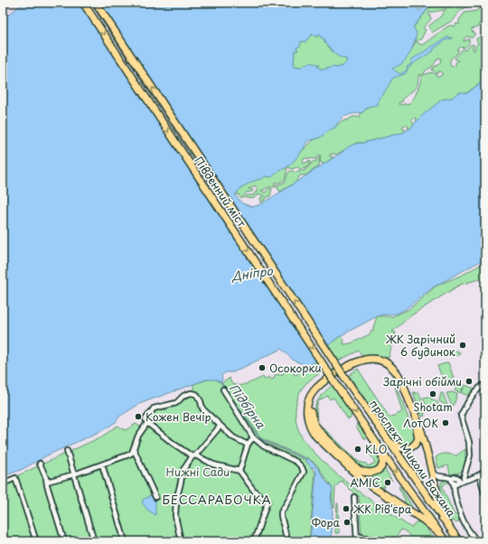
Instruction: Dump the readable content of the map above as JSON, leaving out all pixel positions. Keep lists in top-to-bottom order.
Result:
{
  "streets": {
    "highway": ["Південний міст", "проспект Миколи Бажана"]
  },
  "crossings": [
    ["Південний міст", "проспект Миколи Бажана"]
  ],
  "districts": ["БЕССАРАБОЧКА"],
  "water": ["Дніпро", "Підбірна"],
  "parks": ["Нижні Сади"],
  "places": [
    "ЖК Зарічний 6 будинок",
    "Осокорки",
    "Зарічні обійми",
    "Shotam",
    "Кожен Вечір",
    "ЛотОК",
    "KLO",
    "AMIC",
    "ЖК Рів'єра",
    "Фора"
  ]
}
